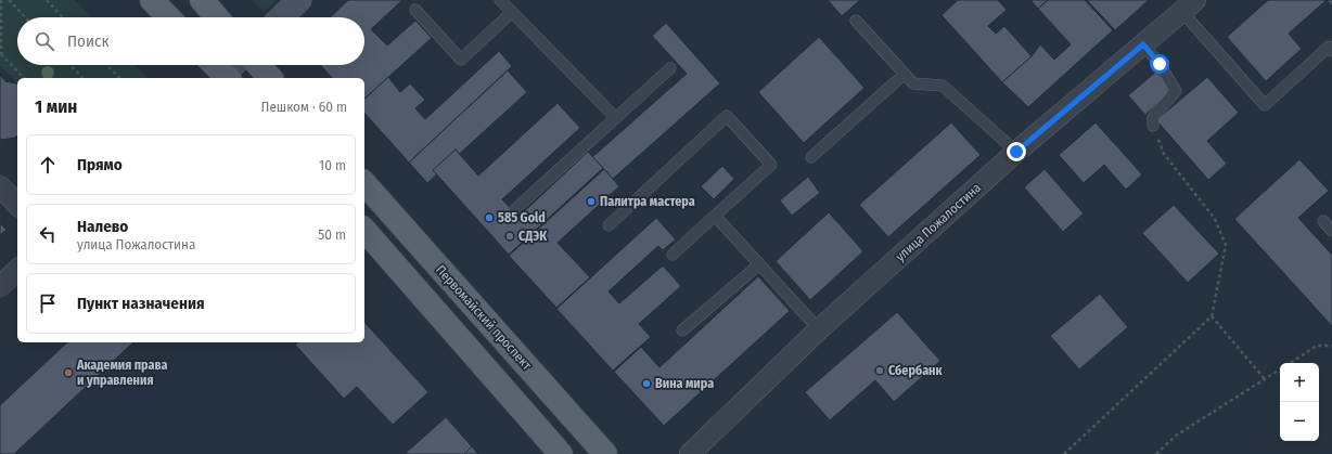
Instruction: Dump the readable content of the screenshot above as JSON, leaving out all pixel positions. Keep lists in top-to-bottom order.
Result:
{
  "streets": {
    "main road": ["Первомайский проспект"],
    "street": ["улица Пожалостина"]
  },
  "places": [
    "Палитра мастера",
    "585 Gold",
    "СДЭК",
    "Сбербанк",
    "Академия права и управления",
    "Вина мира"
  ],
  "page": {
    "search": "Поиск",
    "heading": ["1 мин", "Пешком · 60 m"],
    "list": [
      ["Прямо", "10 m"],
      ["Налево", "улица Пожалостина", "50 m"],
      "Пункт назначения"
    ],
    "map_buttons": ["+", "−"]
  }
}
